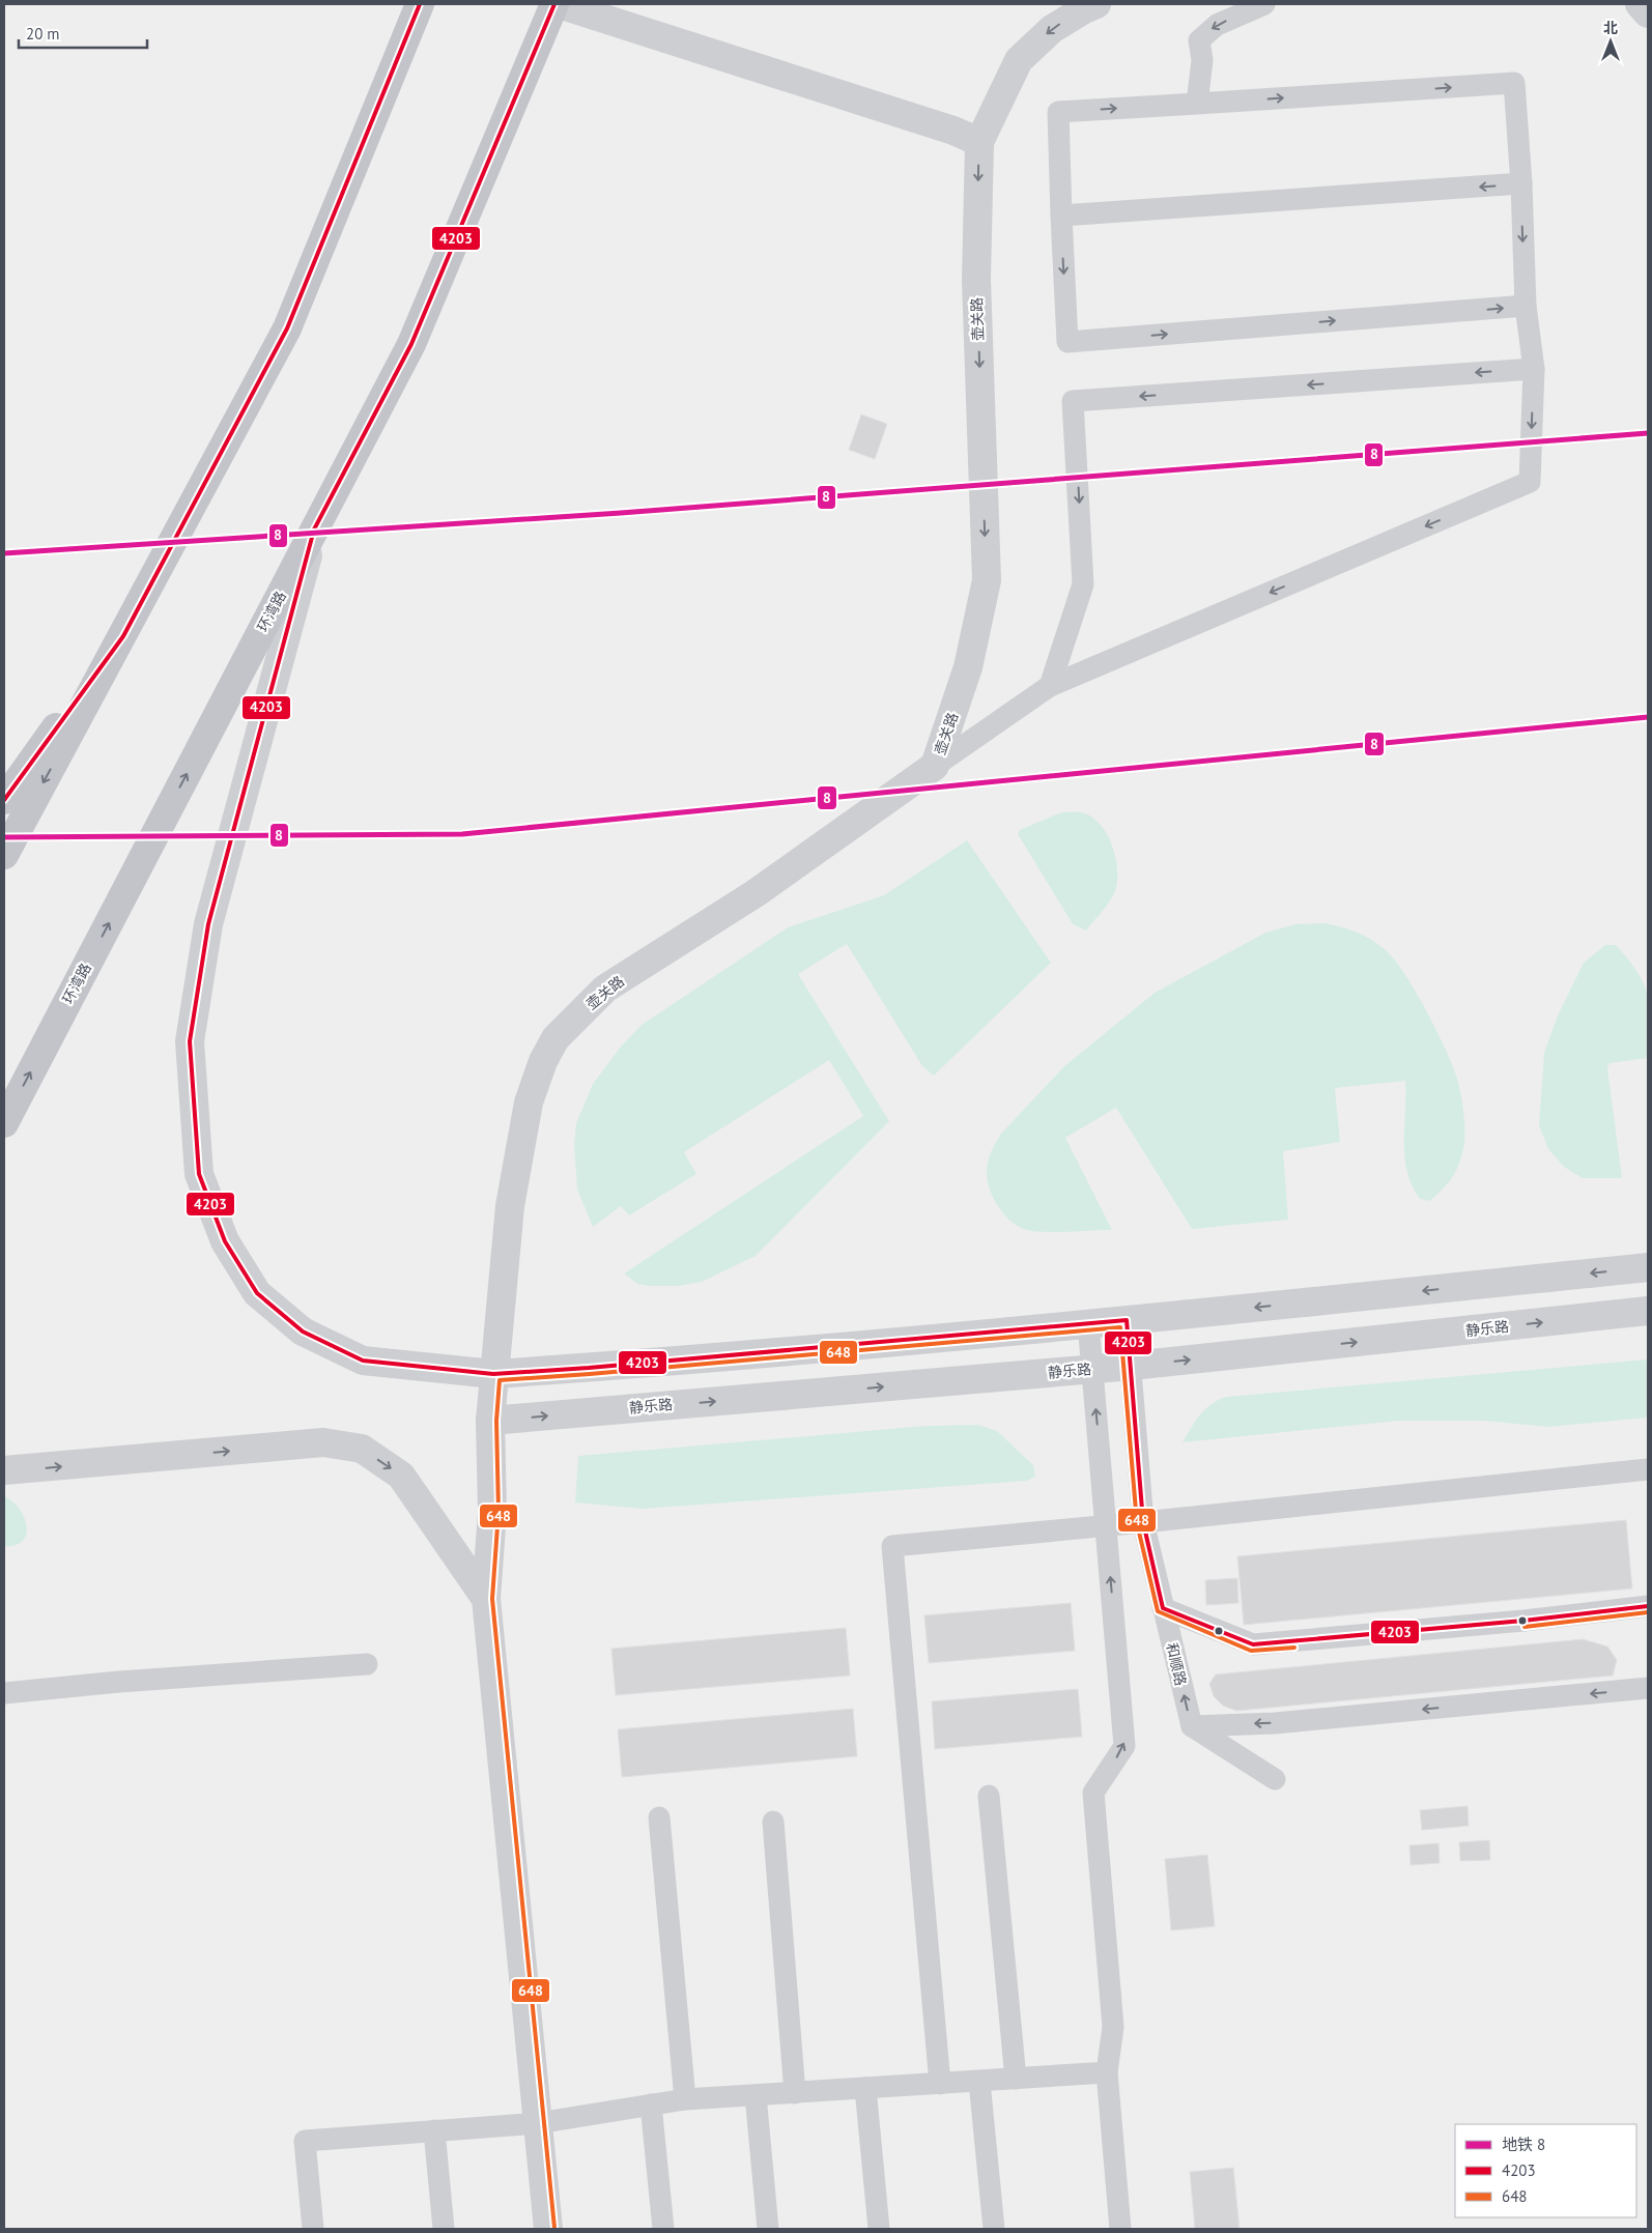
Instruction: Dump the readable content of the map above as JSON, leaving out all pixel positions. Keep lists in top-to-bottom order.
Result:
{
  "streets": {
    "highway": ["环湾路"],
    "street": ["壶关路", "静乐路"],
    "lane": ["和顺路"]
  },
  "crossings": [
    ["壶关路", "静乐路"],
    ["静乐路", "和顺路"]
  ],
  "lines": ["transit line 4203", "metro line 8", "transit line 648"],
  "legend": ["地铁 8", "4203", "648"],
  "scale_bar": "20 m",
  "north": "top"
}
